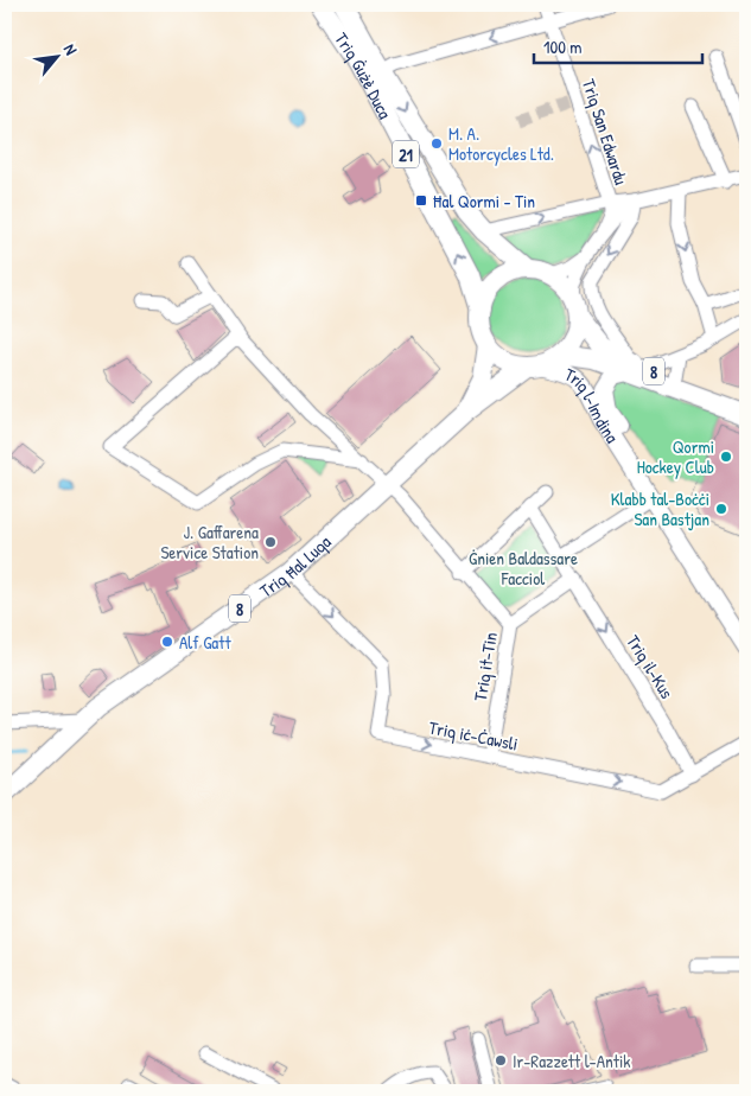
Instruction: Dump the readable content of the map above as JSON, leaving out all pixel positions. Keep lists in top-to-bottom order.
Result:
{
  "streets": {
    "highway": [
      "Triq Ġużè Duca",
      "21",
      "8",
      "Triq Ħal Luqa"
    ],
    "main road": ["Triq l-Imdina"],
    "street": [
      "Triq San Edwardu",
      "Triq it-Tin",
      "Triq il-Kus",
      "Triq iċ-Ċawsli"
    ]
  },
  "crossings": [
    ["Triq Ġużè Duca", "21"],
    ["Triq Ġużè Duca", "8"],
    ["Triq Ġużè Duca", "Triq l-Imdina"],
    ["Triq Ġużè Duca", "Triq Ħal Luqa"],
    ["21", "8"],
    ["21", "Triq l-Imdina"],
    ["21", "Triq Ħal Luqa"],
    ["8", "Triq l-Imdina"],
    ["8", "Triq Ħal Luqa"],
    ["Triq l-Imdina", "Triq Ħal Luqa"],
    ["Triq Ħal Luqa", "Triq it-Tin"],
    ["Triq Ħal Luqa", "Triq iċ-Ċawsli"],
    ["Triq it-Tin", "Triq iċ-Ċawsli"],
    ["Triq il-Kus", "Triq iċ-Ċawsli"]
  ],
  "one_way": ["Triq il-Kus", "Triq iċ-Ċawsli"],
  "parks": ["Ġnien Baldassare Facciol"],
  "places": {
    "other": [
      "M. A. Motorcycles Ltd.",
      "Qormi Hockey Club",
      "Klabb tal-Boċċi San Bastjan",
      "J. Gaffarena Service Station",
      "Alf Gatt",
      "Ir-Razzett l-Antik"
    ],
    "transit": ["Ħal Qormi - Tin"]
  },
  "scale_bar": "100 m",
  "north": "top right"
}
